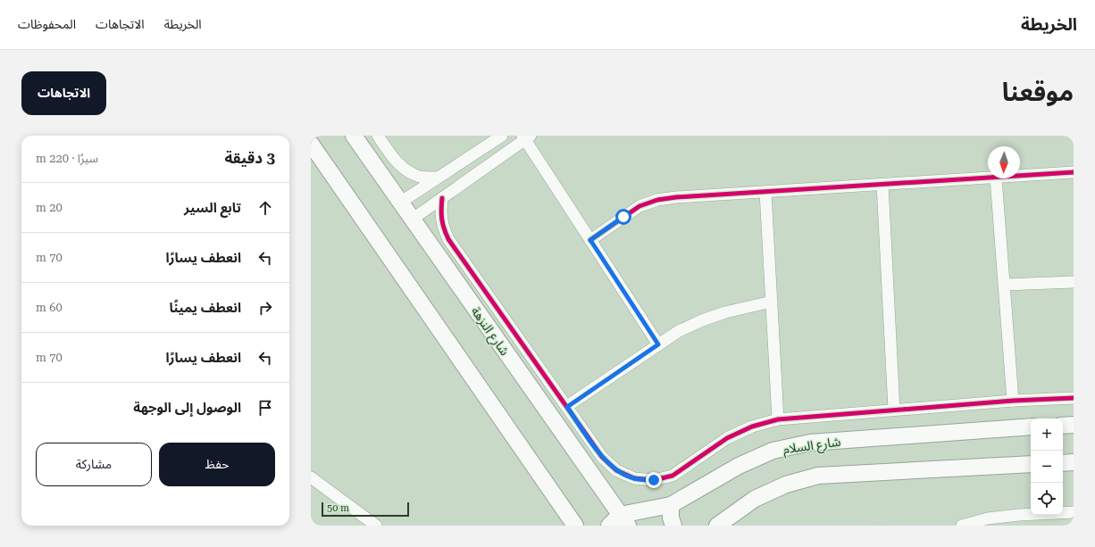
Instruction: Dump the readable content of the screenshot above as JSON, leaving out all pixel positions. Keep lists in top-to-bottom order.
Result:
{
  "streets": {
    "main road": ["شارع النزهة", "شارع السلام"]
  },
  "crossings": [
    ["شارع النزهة", "شارع السلام"]
  ],
  "scale_bar": "50 m",
  "north": "bottom",
  "page": {
    "header": "الخريطة",
    "nav": ["الخريطة", "الاتجاهات", "المحفوظات"],
    "title": "موقعنا",
    "buttons": [
      "الاتجاهات",
      ["حفظ", "مشاركة"]
    ],
    "heading": ["3 دقيقة", "سيرًا · 220 m"],
    "list": [
      ["تابع السير", "20 m"],
      ["انعطف يسارًا", "70 m"],
      ["انعطف يمينًا", "60 m"],
      ["انعطف يسارًا", "70 m"],
      "الوصول إلى الوجهة"
    ],
    "map_buttons": ["+", "−"],
    "scale": "50 m"
  }
}
